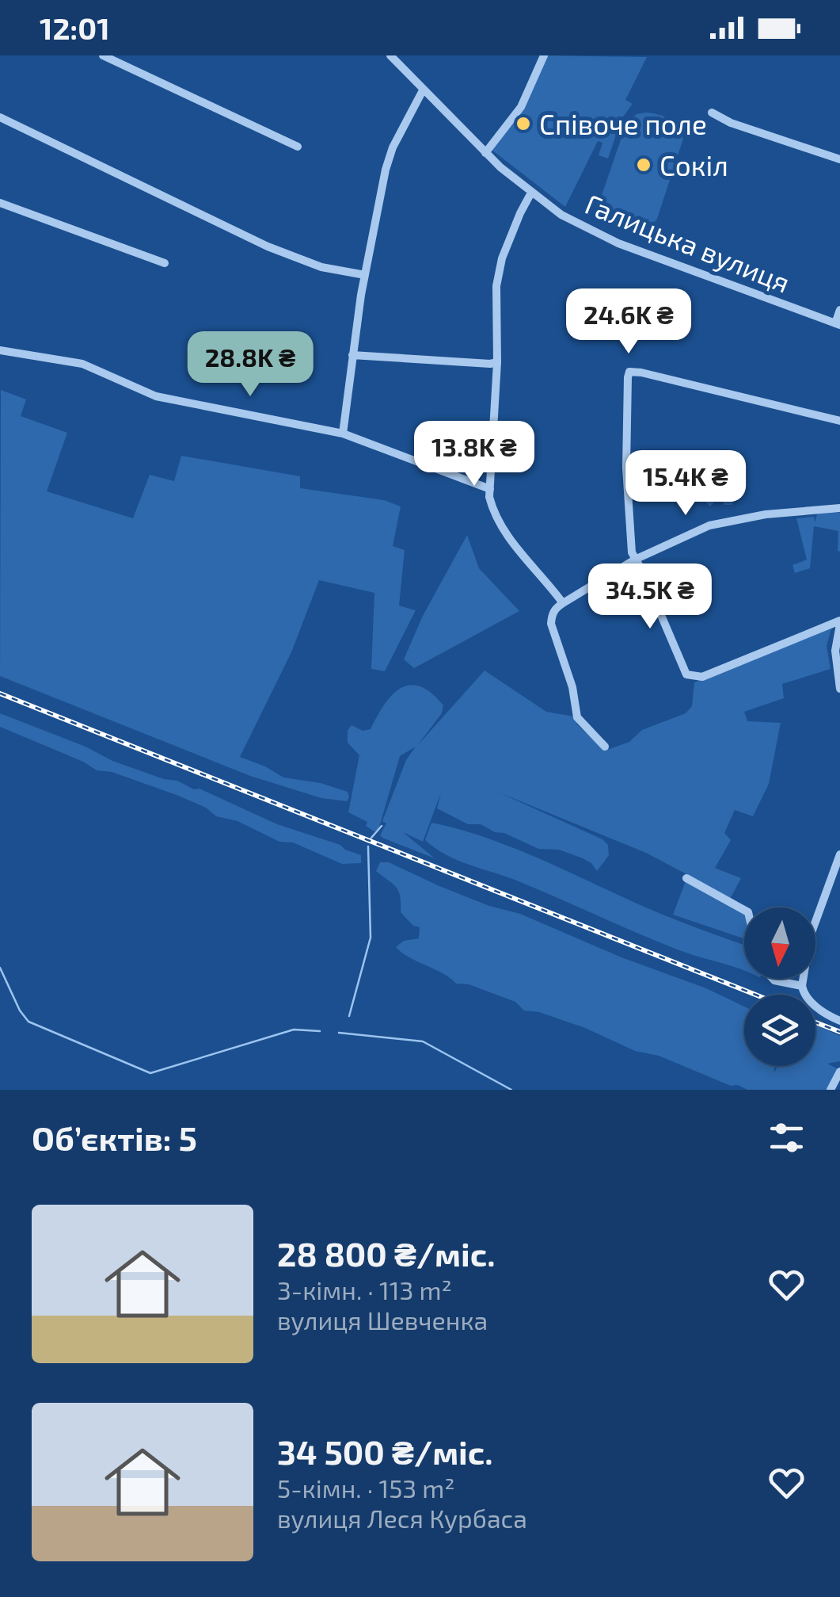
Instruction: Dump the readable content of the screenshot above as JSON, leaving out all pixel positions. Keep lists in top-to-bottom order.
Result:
{
  "streets": {
    "street": ["Галицька вулиця"]
  },
  "places": ["Співоче поле", "Сокіл"],
  "north": "bottom",
  "page": {
    "status": "12:01",
    "price": [
      "24.6K ₴",
      "28.8K ₴",
      "13.8K ₴",
      "15.4K ₴",
      "34.5K ₴"
    ],
    "heading": "Об’єктів: 5",
    "list": [
      {
        "name": "28 800 ₴/міс.",
        "note": "3-кімн. · 113 m² · вулиця Шевченка"
      },
      {
        "name": "34 500 ₴/міс.",
        "note": "5-кімн. · 153 m² · вулиця Леся Курбаса"
      }
    ]
  }
}
